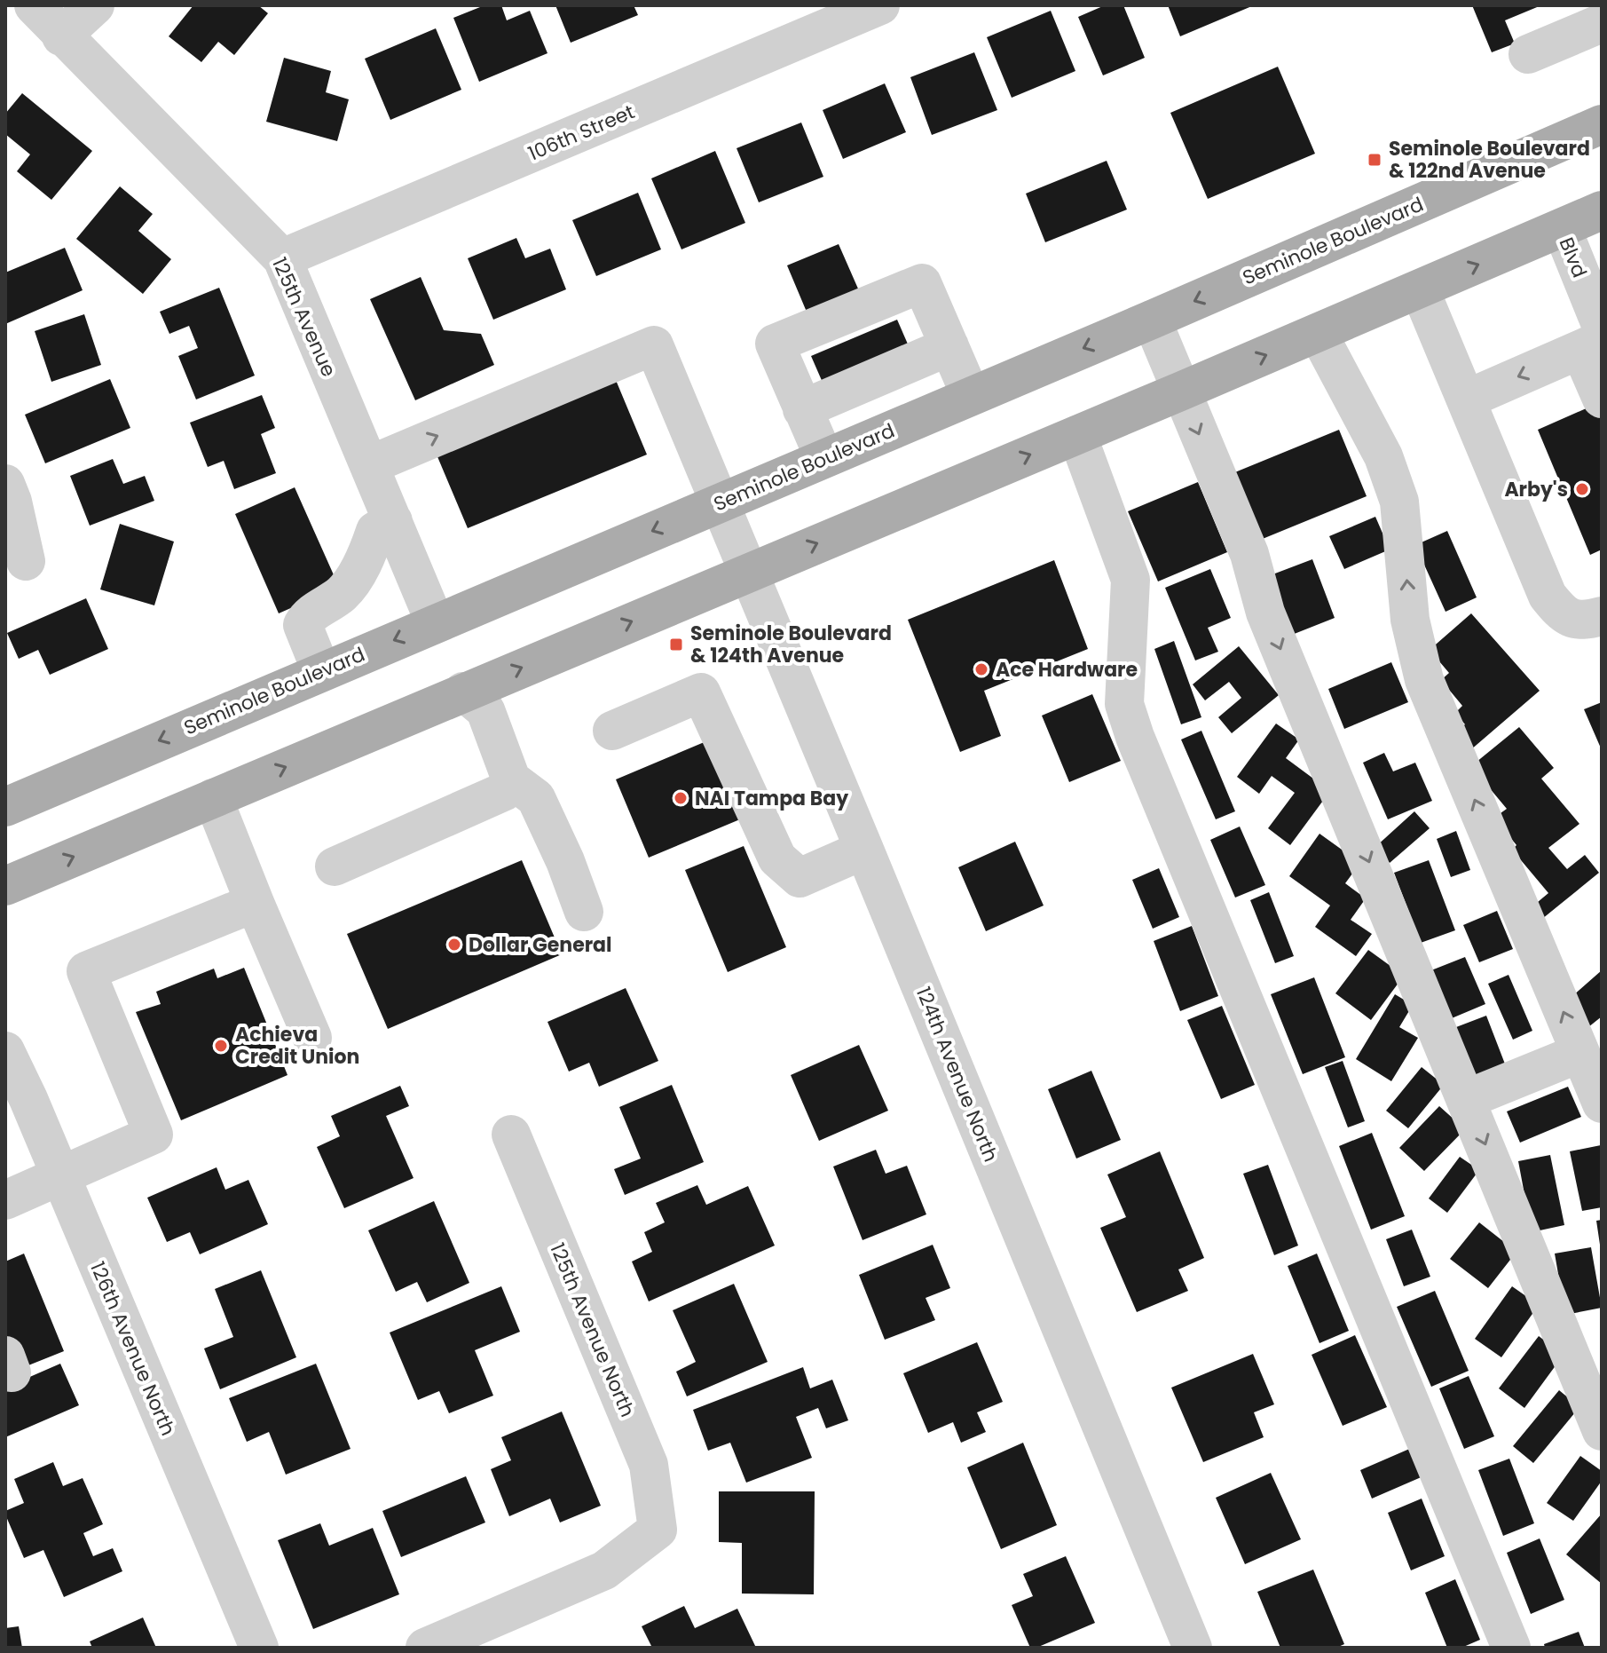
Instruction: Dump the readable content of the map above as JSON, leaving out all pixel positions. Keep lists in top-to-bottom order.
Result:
{
  "streets": {
    "main road": ["Seminole Boulevard"],
    "street": [
      "106th Street",
      "Blvd",
      "125th Avenue",
      "124th Avenue North",
      "125th Avenue North",
      "126th Avenue North"
    ]
  },
  "crossings": [
    ["106th Street", "125th Avenue"],
    ["Seminole Boulevard", "125th Avenue"],
    ["Seminole Boulevard", "124th Avenue North"],
    ["125th Avenue", "124th Avenue North"]
  ],
  "places": {
    "transit": ["Seminole Boulevard & 122nd Avenue", "Seminole Boulevard & 124th Avenue"],
    "other": [
      "Arby's",
      "Ace Hardware",
      "NAI Tampa Bay",
      "Dollar General",
      "Achieva Credit Union"
    ]
  }
}
